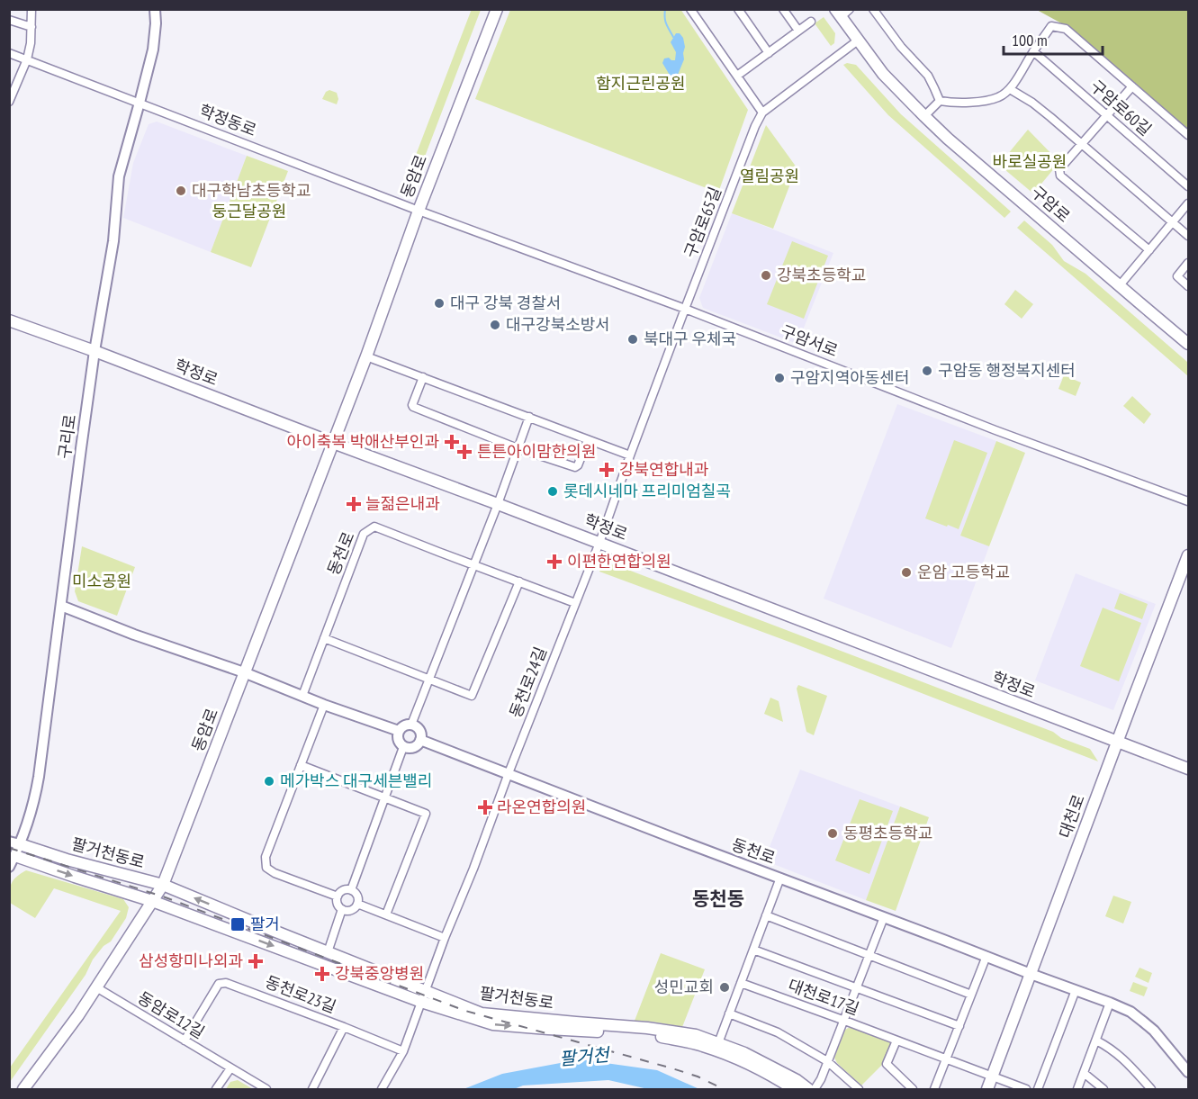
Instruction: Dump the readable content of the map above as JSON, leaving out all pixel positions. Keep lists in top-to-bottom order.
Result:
{
  "streets": {
    "main road": [
      "동암로",
      "구암로",
      "학정로",
      "대천로",
      "팔거천동로"
    ],
    "street": [
      "구암로60길",
      "학정동로",
      "구암로65길",
      "구암서로",
      "구리로",
      "동천로",
      "동천로24길",
      "동천로23길",
      "대천로17길",
      "동암로12길"
    ]
  },
  "crossings": [
    ["학정동로", "동암로"],
    ["학정동로", "구암서로"],
    ["학정동로", "구리로"],
    ["동암로", "구암서로"],
    ["동암로", "학정로"],
    ["동암로", "팔거천동로"],
    ["동암로", "동암로12길"],
    ["구암로", "구암로65길"],
    ["구암로65길", "구암서로"],
    ["구암로65길", "학정로"],
    ["구암로65길", "동천로24길"],
    ["학정로", "구리로"],
    ["학정로", "동천로24길"],
    ["학정로", "대천로"],
    ["구리로", "팔거천동로"],
    ["동천로", "동천로24길"],
    ["동천로", "대천로"],
    ["대천로", "대천로17길"],
    ["동천로23길", "동암로12길"]
  ],
  "districts": ["동천동"],
  "water": ["팔거천"],
  "parks": [
    "함지근린공원",
    "바로실공원",
    "열림공원",
    "둥근달공원",
    "미소공원"
  ],
  "places": {
    "other": [
      "대구학남초등학교",
      "강북초등학교",
      "대구 강북 경찰서",
      "대구강북소방서",
      "북대구 우체국",
      "구암동 행정복지센터",
      "구암지역아동센터",
      "롯데시네마 프리미엄칠곡",
      "운암 고등학교",
      "메가박스 대구세븐밸리",
      "동평초등학교",
      "성민교회"
    ],
    "health": [
      "아이축복 박애산부인과",
      "튼튼아이맘한의원",
      "강북연합내과",
      "늘젊은내과",
      "이편한연합의원",
      "라온연합의원",
      "삼성항미나외과",
      "강북중앙병원"
    ],
    "transit": ["팔거"]
  },
  "scale_bar": "100 m"
}
